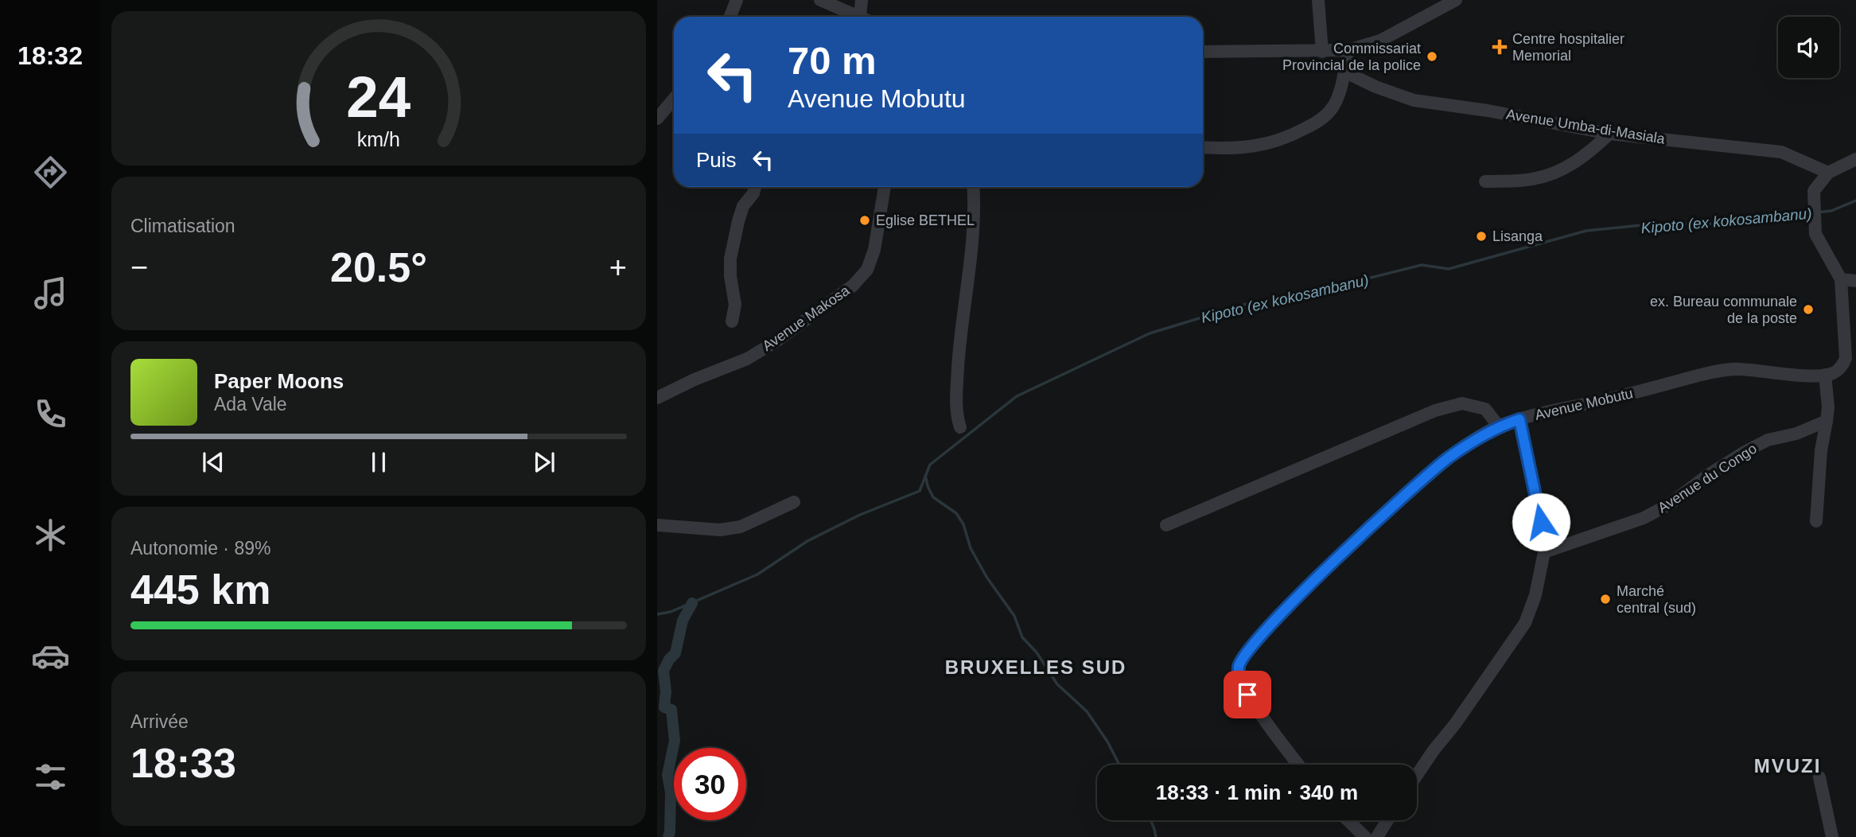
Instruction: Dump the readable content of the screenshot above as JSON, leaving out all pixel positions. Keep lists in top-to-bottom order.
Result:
{
  "streets": {
    "street": [
      "Avenue Umba-di-Masiala",
      "Avenue Makosa",
      "Avenue Mobutu",
      "Avenue du Congo"
    ]
  },
  "districts": ["BRUXELLES SUD", "MVUZI"],
  "water": ["Kipoto (ex kokosambanu)"],
  "places": {
    "health": ["Centre hospitalier Memorial"],
    "other": [
      "Commissariat Provincial de la police",
      "Eglise BETHEL",
      "Lisanga",
      "ex. Bureau communale de la poste",
      "Marché central (sud)"
    ]
  },
  "page": {
    "tabs": "18:32",
    "turn": ["70 m", "Avenue Mobutu"],
    "then": "Puis",
    "tile": [
      "Climatisation",
      ["Autonomie · 89%", "445 km"],
      ["Arrivée", "18:33"]
    ],
    "heat": ["−", "20.5°", "+"],
    "song": ["Paper Moons", "Ada Vale"],
    "limit": "30",
    "trip": "18:33 · 1 min · 340 m",
    "gauge": ["24", "km/h"]
  }
}
